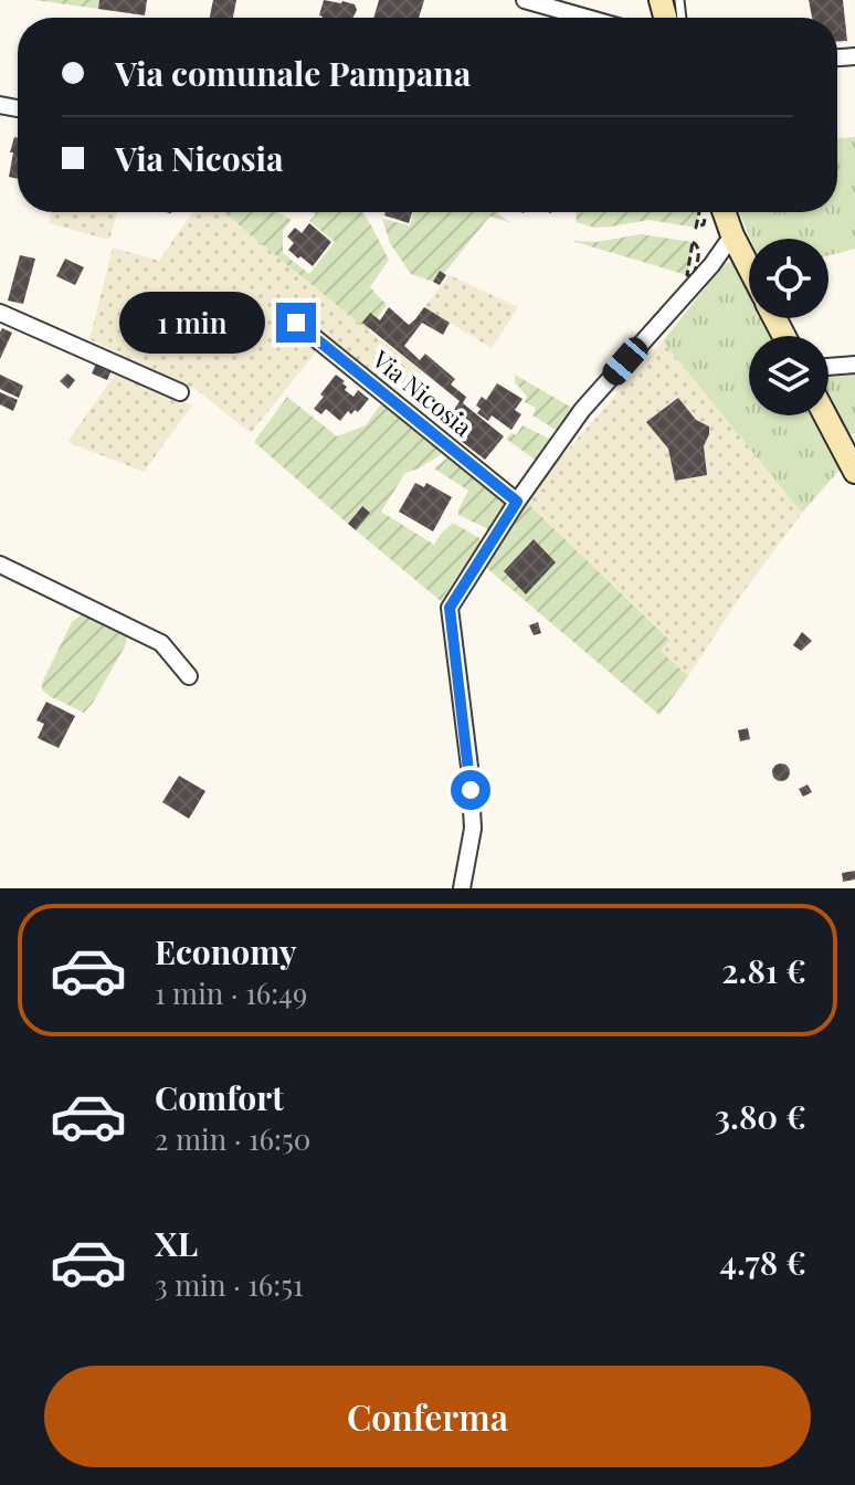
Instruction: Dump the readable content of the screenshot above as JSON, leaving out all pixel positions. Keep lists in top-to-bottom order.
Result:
{
  "streets": {
    "street": ["Via Nicosia"]
  },
  "page": {
    "banner": ["Via comunale Pampana", "Via Nicosia"],
    "bubble": "1 min",
    "list": [
      {
        "name": "Economy",
        "note": "1 min · 16:49",
        "value": "2.81 €"
      },
      {
        "name": "Comfort",
        "note": "2 min · 16:50",
        "value": "3.80 €"
      },
      {
        "name": "XL",
        "note": "3 min · 16:51",
        "value": "4.78 €"
      }
    ],
    "buttons": "Conferma"
  }
}
